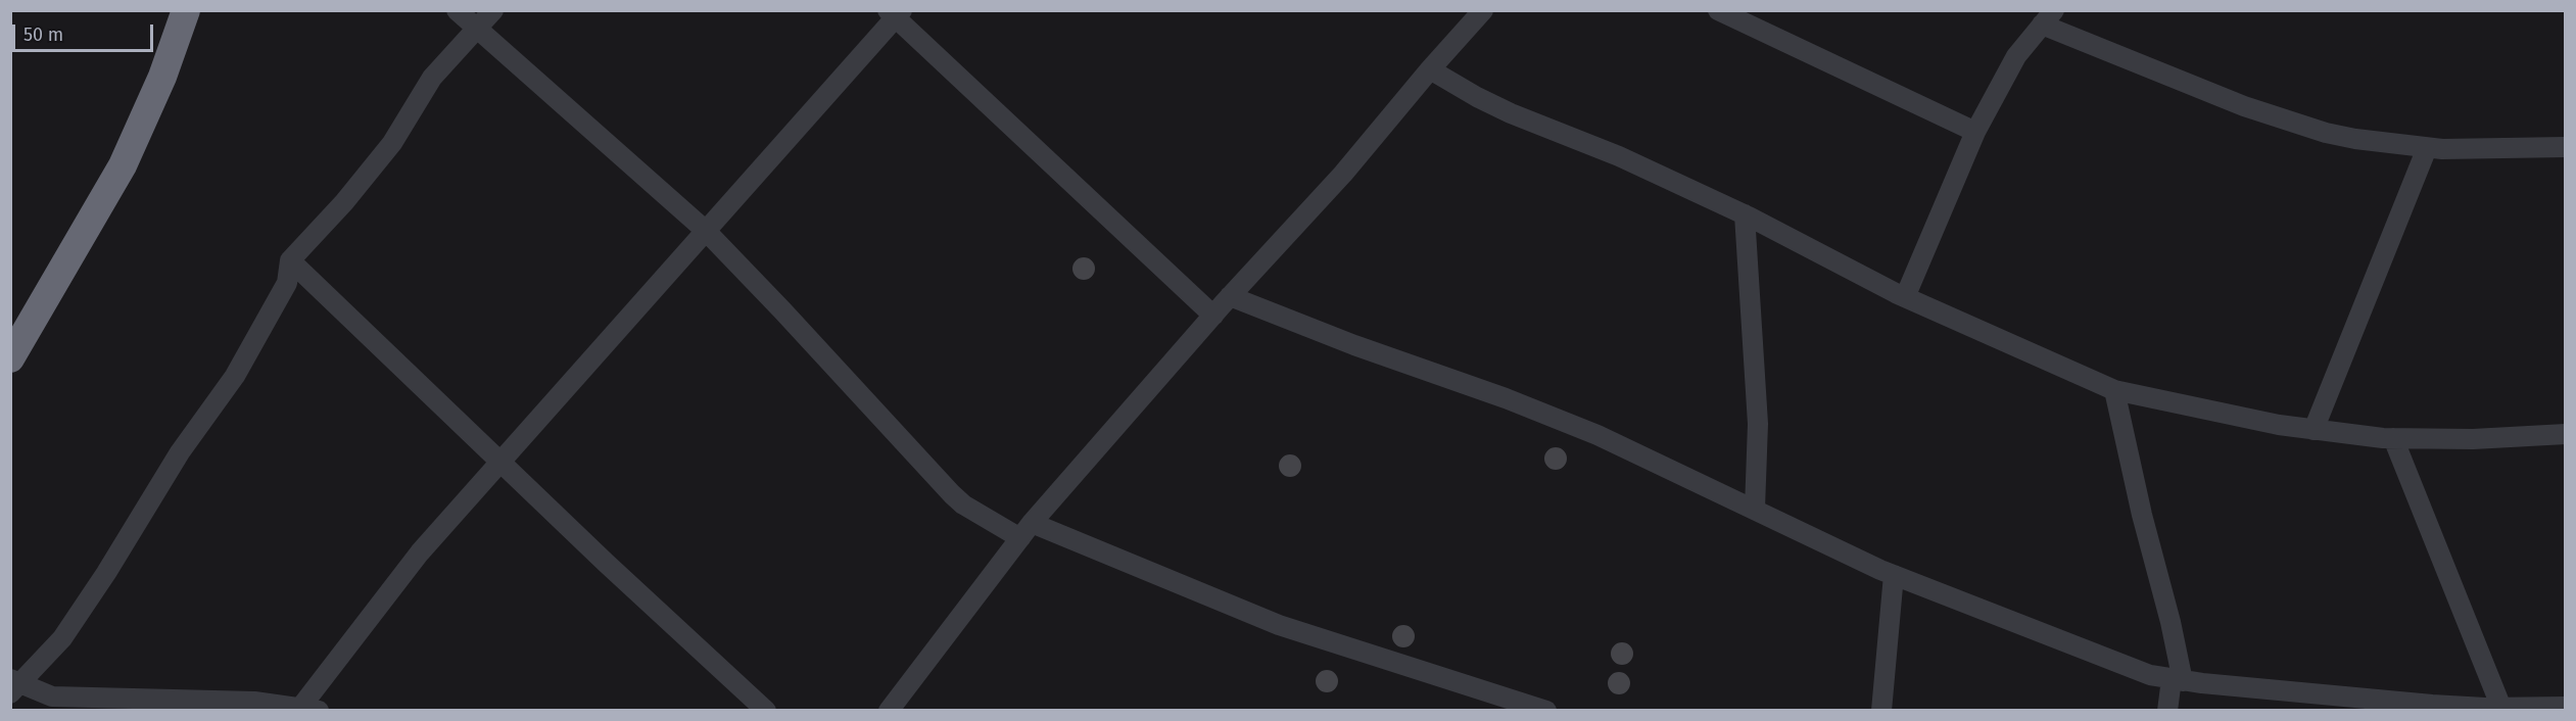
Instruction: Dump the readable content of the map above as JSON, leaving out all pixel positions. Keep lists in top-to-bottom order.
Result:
{
  "scale_bar": "50 m"
}
